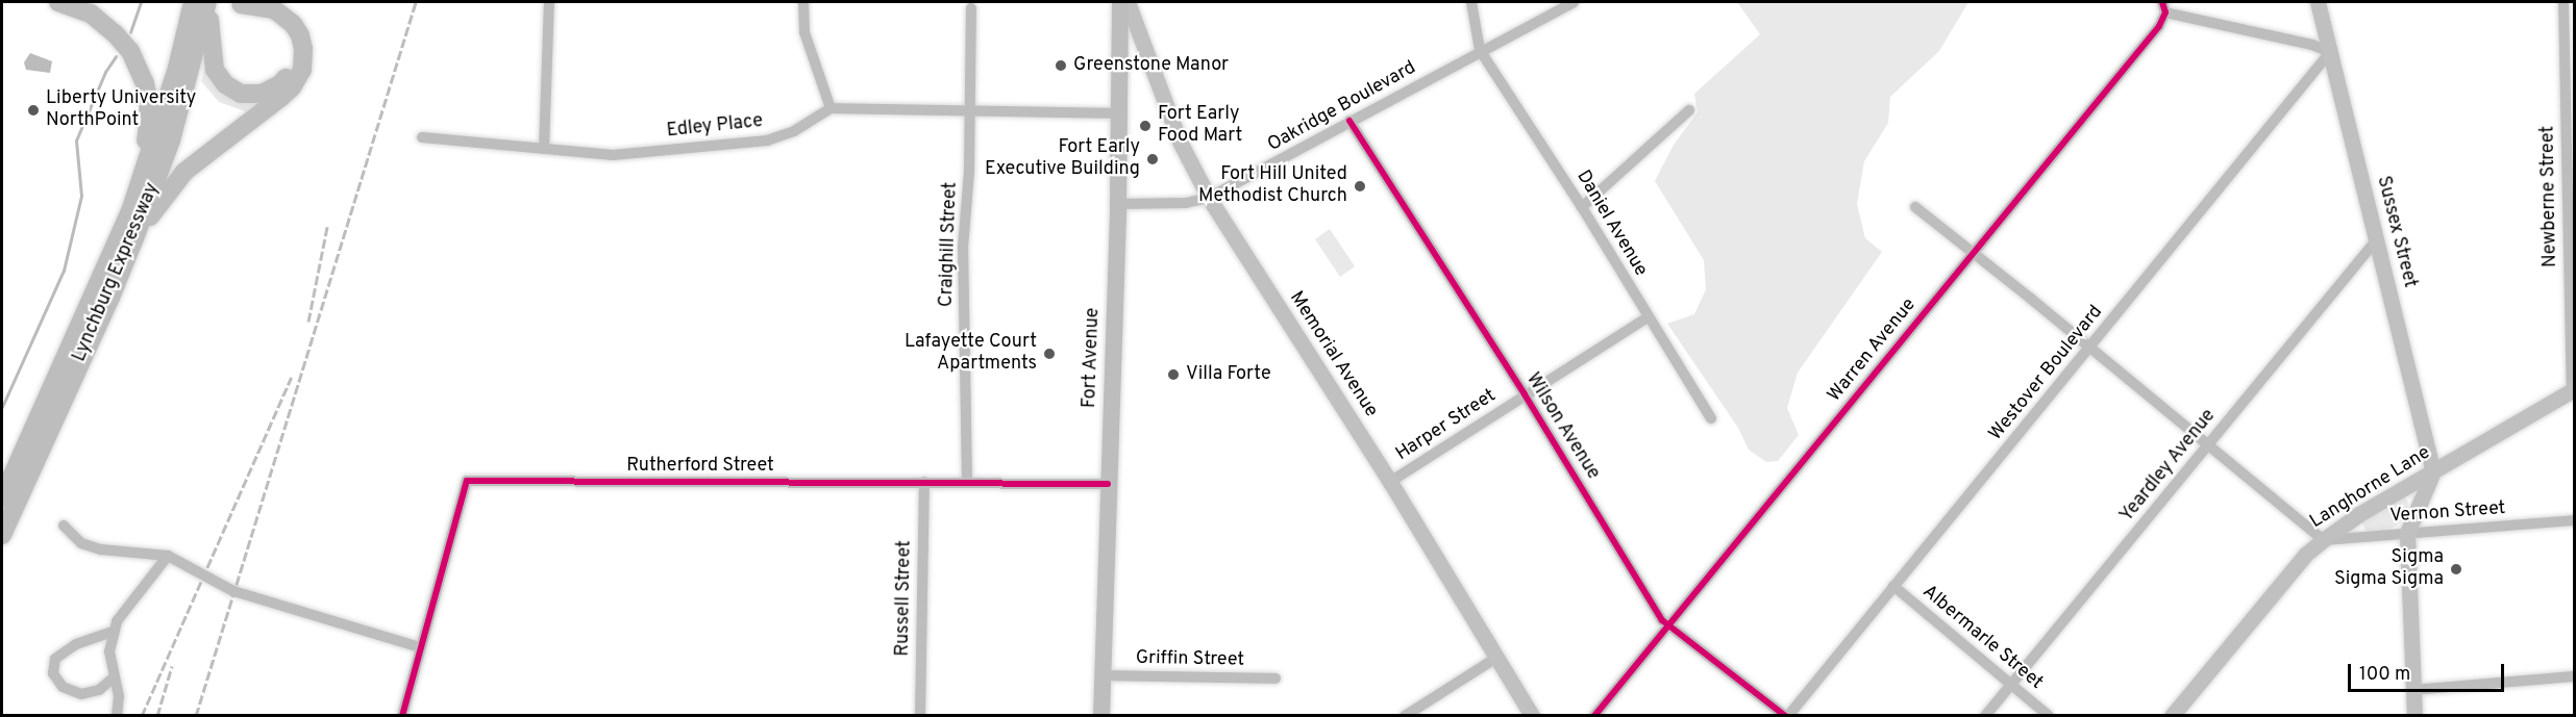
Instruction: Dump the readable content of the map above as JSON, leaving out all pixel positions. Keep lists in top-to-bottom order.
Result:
{
  "streets": {
    "highway": ["Lynchburg Expressway"],
    "main road": ["Fort Avenue"],
    "street": [
      "Oakridge Boulevard",
      "Edley Place",
      "Newberne Street",
      "Daniel Avenue",
      "Sussex Street",
      "Craighill Street",
      "Warren Avenue",
      "Memorial Avenue",
      "Westover Boulevard",
      "Harper Street",
      "Wilson Avenue",
      "Rutherford Street",
      "Yeardley Avenue",
      "Langhorne Lane",
      "Vernon Street",
      "Russell Street",
      "Albermarle Street",
      "Griffin Street"
    ]
  },
  "crossings": [
    ["Oakridge Boulevard", "Daniel Avenue"],
    ["Oakridge Boulevard", "Memorial Avenue"],
    ["Oakridge Boulevard", "Fort Avenue"],
    ["Oakridge Boulevard", "Wilson Avenue"],
    ["Newberne Street", "Langhorne Lane"],
    ["Daniel Avenue", "Harper Street"],
    ["Sussex Street", "Westover Boulevard"],
    ["Sussex Street", "Yeardley Avenue"],
    ["Sussex Street", "Langhorne Lane"],
    ["Craighill Street", "Rutherford Street"],
    ["Warren Avenue", "Wilson Avenue"],
    ["Memorial Avenue", "Harper Street"],
    ["Fort Avenue", "Rutherford Street"],
    ["Fort Avenue", "Griffin Street"],
    ["Westover Boulevard", "Wilson Avenue"],
    ["Westover Boulevard", "Albermarle Street"],
    ["Harper Street", "Wilson Avenue"],
    ["Rutherford Street", "Russell Street"],
    ["Yeardley Avenue", "Albermarle Street"],
    ["Langhorne Lane", "Vernon Street"]
  ],
  "places": [
    "Greenstone Manor",
    "Liberty University NorthPoint",
    "Fort Early Food Mart",
    "Fort Early Executive Building",
    "Fort Hill United Methodist Church",
    "Lafayette Court Apartments",
    "Villa Forte",
    "Sigma Sigma Sigma"
  ],
  "scale_bar": "100 m"
}
